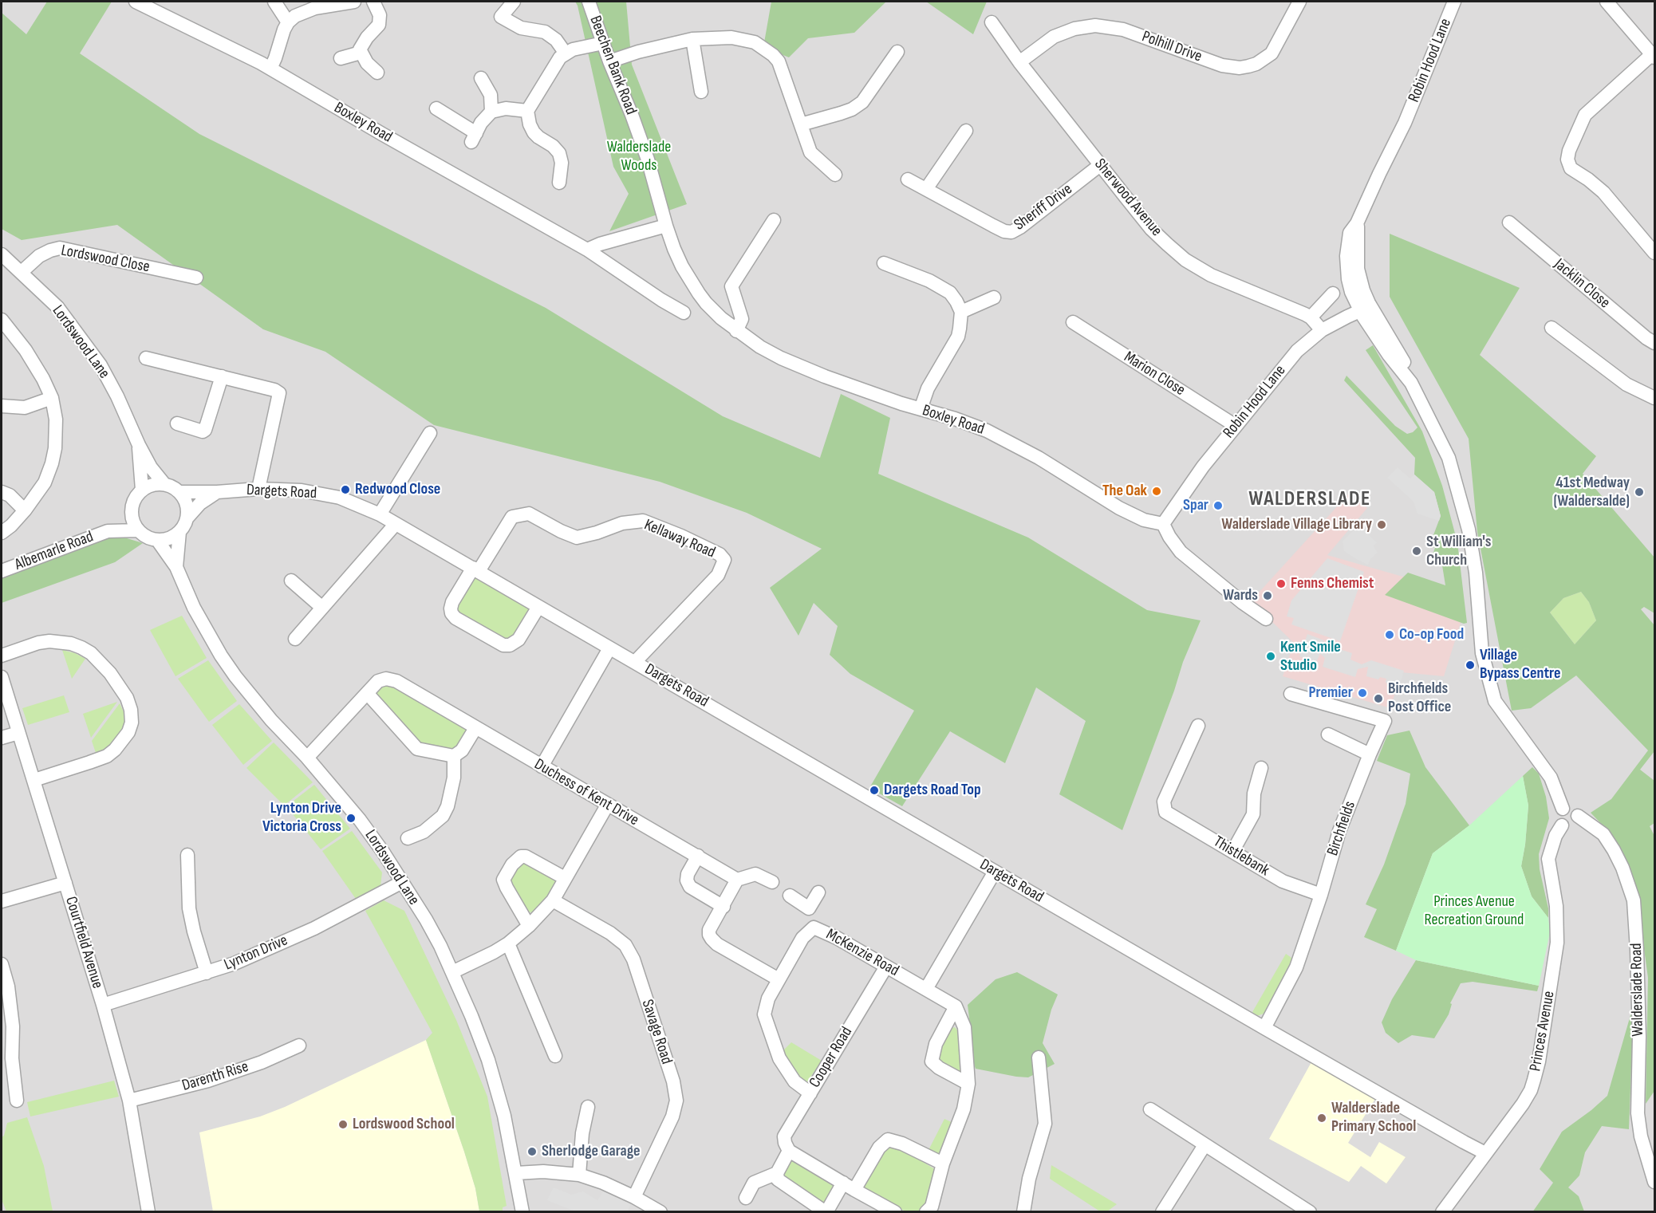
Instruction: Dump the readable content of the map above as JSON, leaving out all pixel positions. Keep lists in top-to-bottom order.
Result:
{
  "streets": {
    "street": [
      "Polhill Drive",
      "Robin Hood Lane",
      "Beechen Bank Road",
      "Boxley Road",
      "Sherwood Avenue",
      "Sheriff Drive",
      "Lordswood Close",
      "Jacklin Close",
      "Lordswood Lane",
      "Marion Close",
      "Dargets Road",
      "Kellaway Road",
      "Albemarle Road",
      "Duchess of Kent Drive",
      "Birchfields",
      "Thistlebank",
      "Courtfield Avenue",
      "Lynton Drive",
      "McKenzie Road",
      "Walderslade Road",
      "Princes Avenue",
      "Savage Road",
      "Cooper Road",
      "Darenth Rise"
    ]
  },
  "crossings": [
    ["Polhill Drive", "Sherwood Avenue"],
    ["Robin Hood Lane", "Boxley Road"],
    ["Robin Hood Lane", "Sherwood Avenue"],
    ["Robin Hood Lane", "Marion Close"],
    ["Beechen Bank Road", "Boxley Road"],
    ["Sherwood Avenue", "Sheriff Drive"],
    ["Lordswood Close", "Lordswood Lane"],
    ["Lordswood Lane", "Dargets Road"],
    ["Lordswood Lane", "Albemarle Road"],
    ["Lordswood Lane", "Duchess of Kent Drive"],
    ["Lordswood Lane", "Lynton Drive"],
    ["Dargets Road", "Kellaway Road"],
    ["Dargets Road", "Albemarle Road"],
    ["Dargets Road", "Birchfields"],
    ["Dargets Road", "Princes Avenue"],
    ["Birchfields", "Thistlebank"],
    ["Courtfield Avenue", "Lynton Drive"],
    ["Courtfield Avenue", "Darenth Rise"],
    ["McKenzie Road", "Cooper Road"],
    ["Walderslade Road", "Princes Avenue"]
  ],
  "districts": ["WALDERSLADE"],
  "parks": ["Walderslade Woods", "Princes Avenue Recreation Ground"],
  "places": [
    "Redwood Close",
    "The Oak",
    "41st Medway (Waldersalde)",
    "Spar",
    "Walderslade Village Library",
    "St William's Church",
    "Fenns Chemist",
    "Wards",
    "Co-op Food",
    "Kent Smile Studio",
    "Village Bypass Centre",
    "Premier",
    "Birchfields Post Office",
    "Dargets Road Top",
    "Lynton Drive Victoria Cross",
    "Walderslade Primary School",
    "Lordswood School",
    "Sherlodge Garage"
  ]
}
